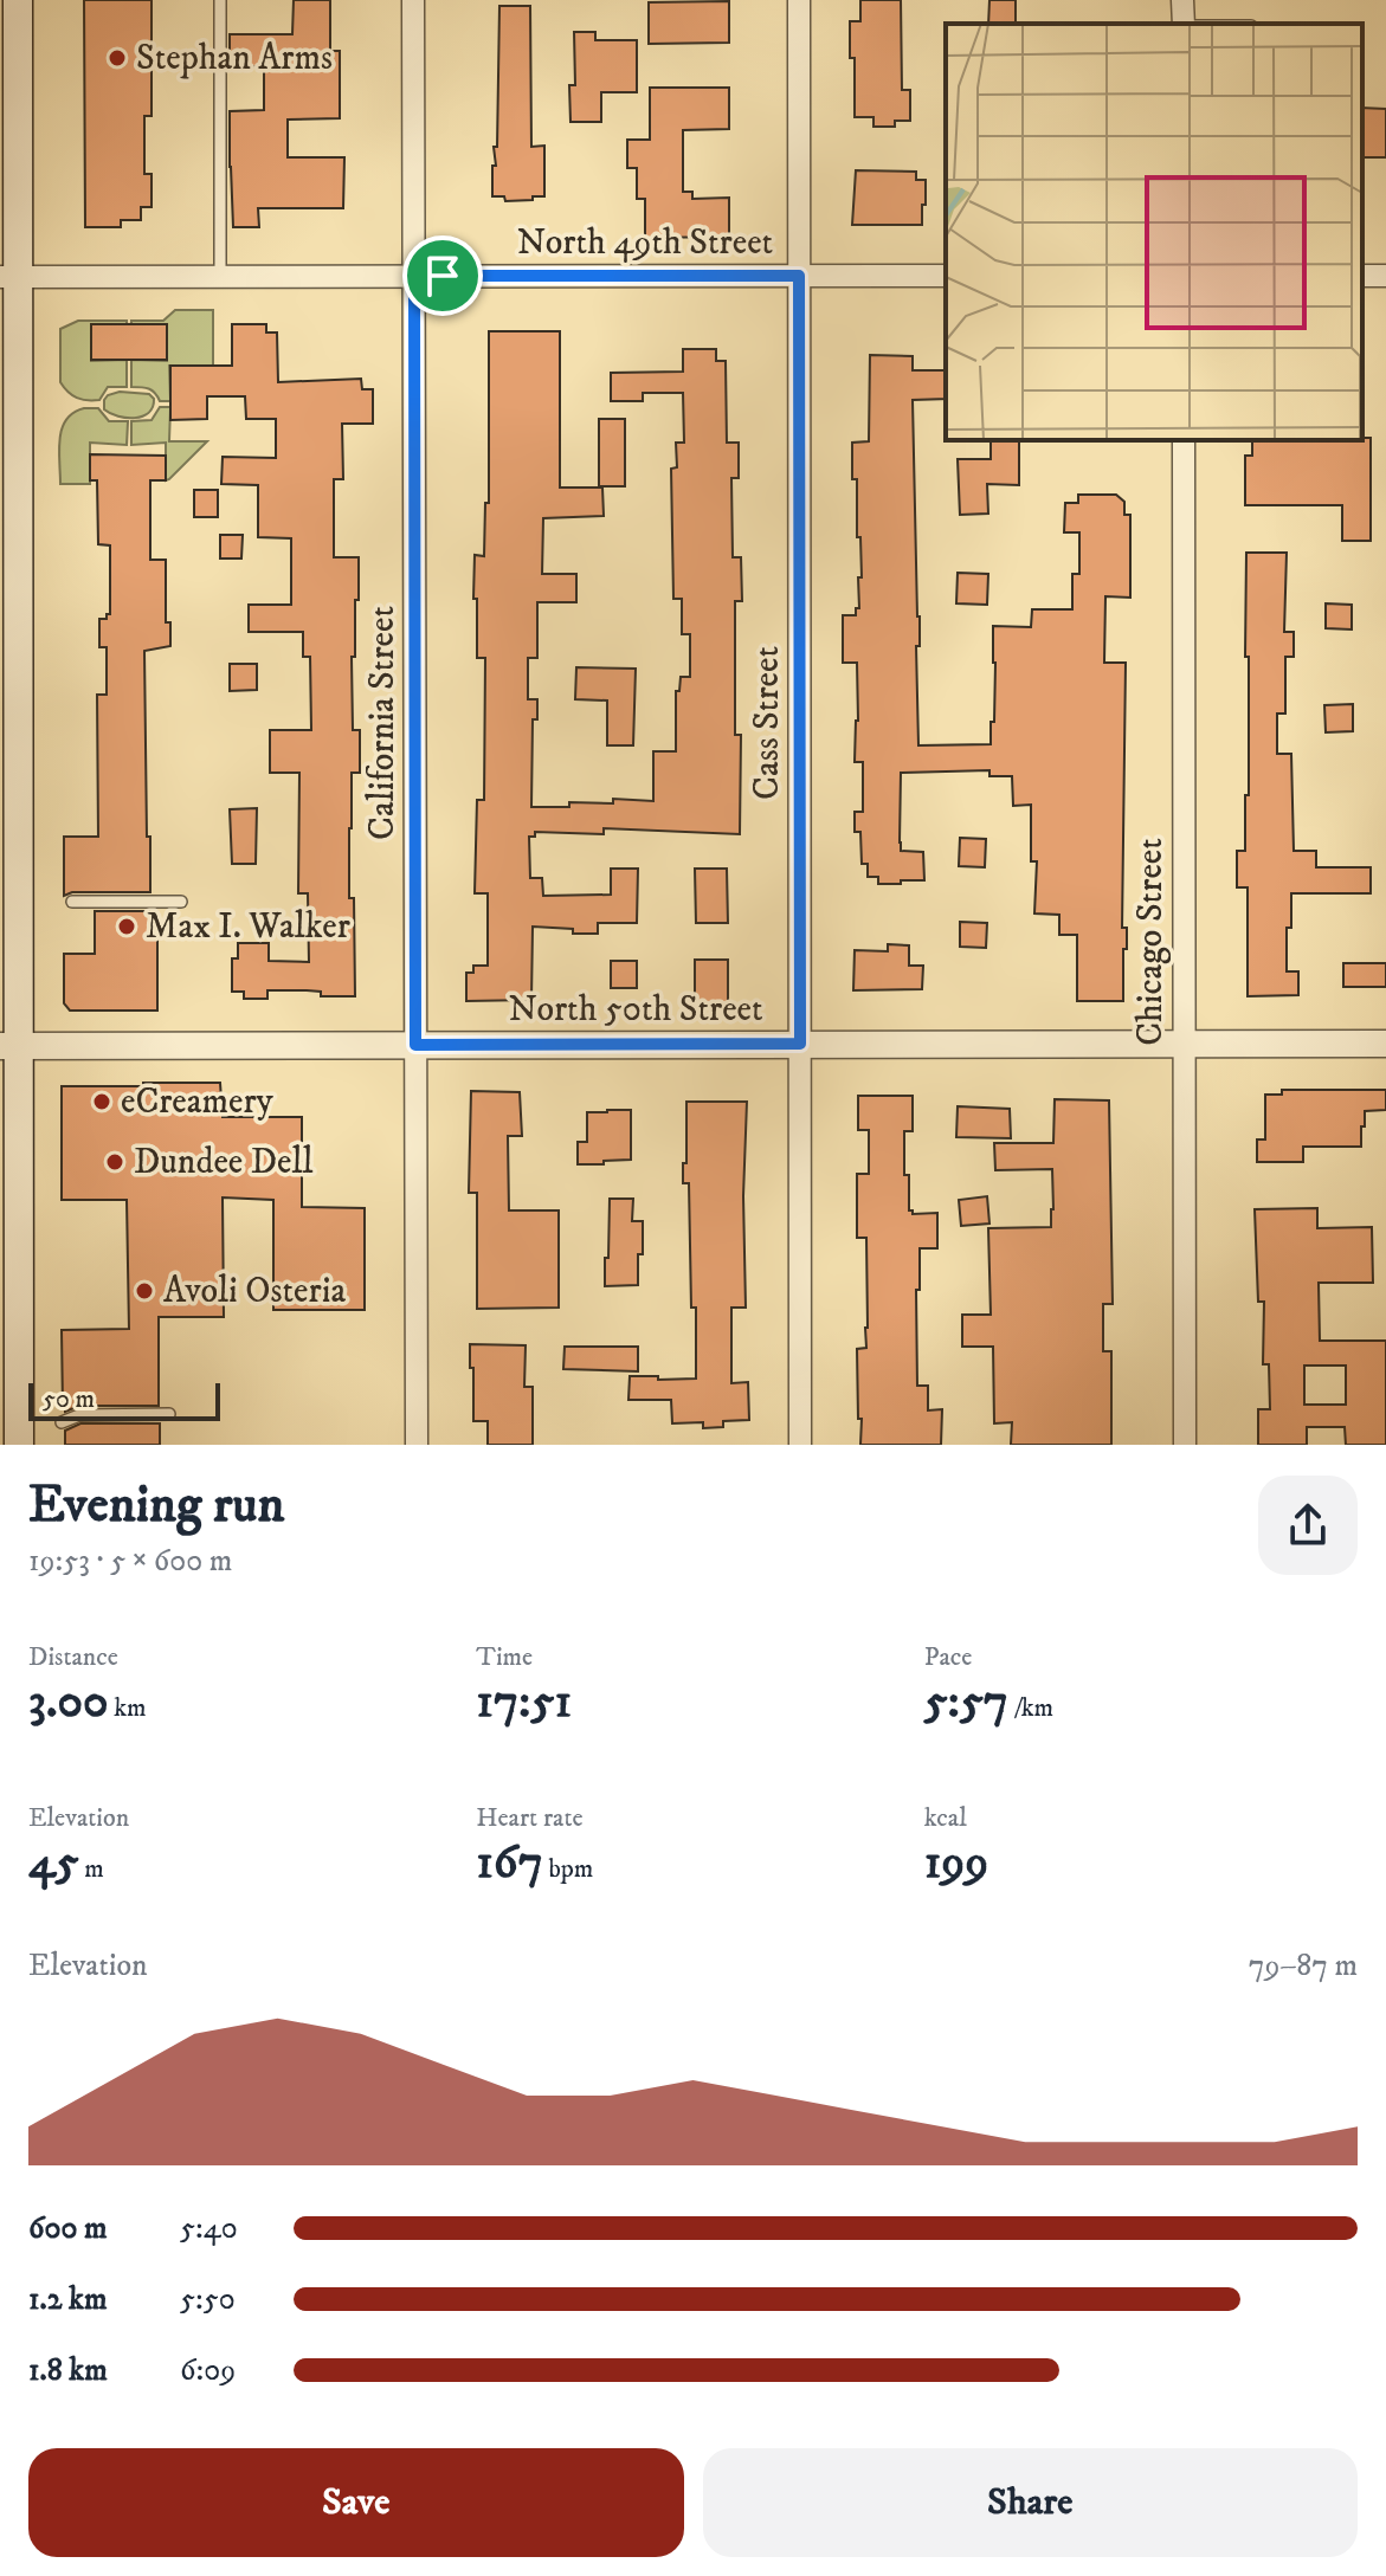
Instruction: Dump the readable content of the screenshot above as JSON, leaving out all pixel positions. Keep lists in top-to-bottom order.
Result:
{
  "streets": {
    "street": [
      "North 49th Street",
      "California Street",
      "Cass Street",
      "Chicago Street",
      "North 50th Street"
    ]
  },
  "crossings": [
    ["North 49th Street", "California Street"],
    ["North 49th Street", "Cass Street"],
    ["California Street", "North 50th Street"],
    ["Cass Street", "North 50th Street"],
    ["Chicago Street", "North 50th Street"]
  ],
  "places": [
    "Stephan Arms",
    "Max I. Walker",
    "eCreamery",
    "Dundee Dell",
    "Avoli Osteria"
  ],
  "scale_bar": "50 m",
  "page": {
    "scale": "50 m",
    "heading": ["Evening run", "19:53 · 5 × 600 m"],
    "stats": [
      ["Distance", "3.00 km"],
      ["Time", "17:51"],
      ["Pace", "5:57 /km"],
      ["Elevation", "45 m"],
      ["Heart rate", "167 bpm"],
      ["kcal", "199"]
    ],
    "chart": ["Elevation", "79–87 m"],
    "list": [
      {
        "name": "600 m",
        "note": "5:40"
      },
      {
        "name": "1.2 km",
        "note": "5:50"
      },
      {
        "name": "1.8 km",
        "note": "6:09"
      }
    ],
    "buttons": ["Save", "Share"]
  }
}
